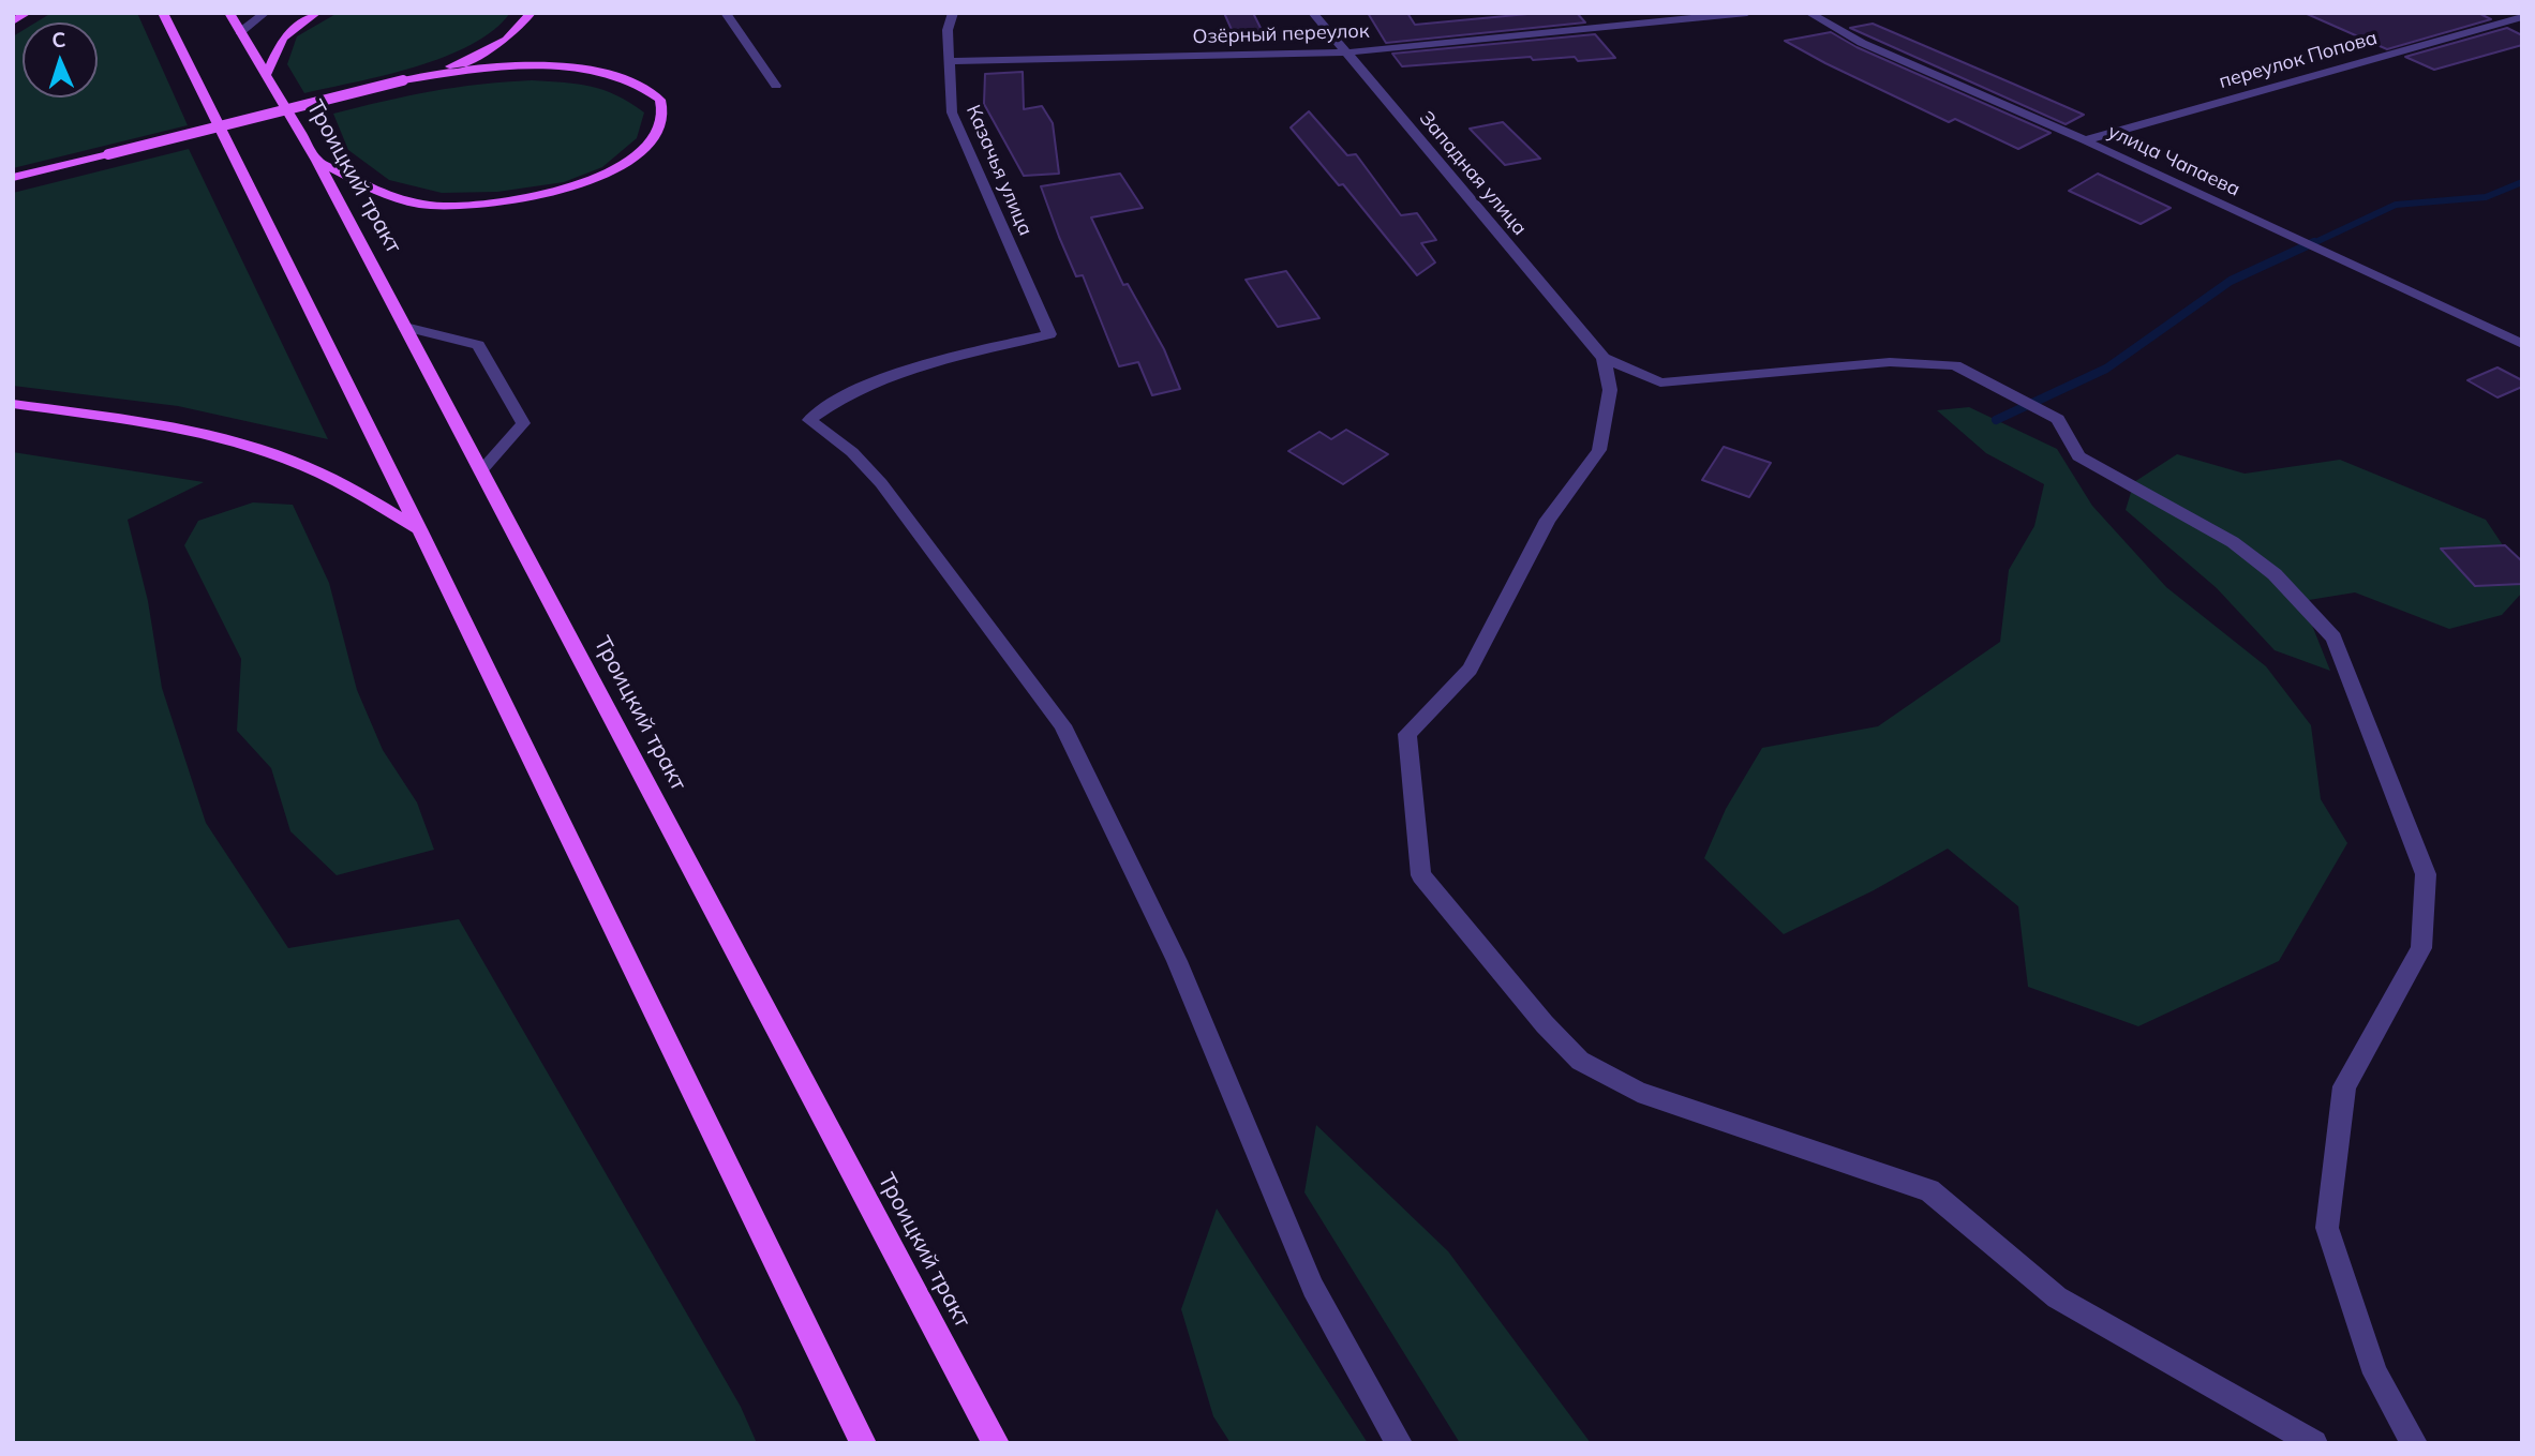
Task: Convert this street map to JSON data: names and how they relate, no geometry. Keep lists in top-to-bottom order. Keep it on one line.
{"streets":{"main road":["Троицкий тракт"],"street":["Озёрный переулок","переулок Попова","улица Чапаева","Казачья улица","Западная улица"]},"crossings":[["Озёрный переулок","Казачья улица"],["Озёрный переулок","Западная улица"],["переулок Попова","улица Чапаева"]],"north":"top"}
